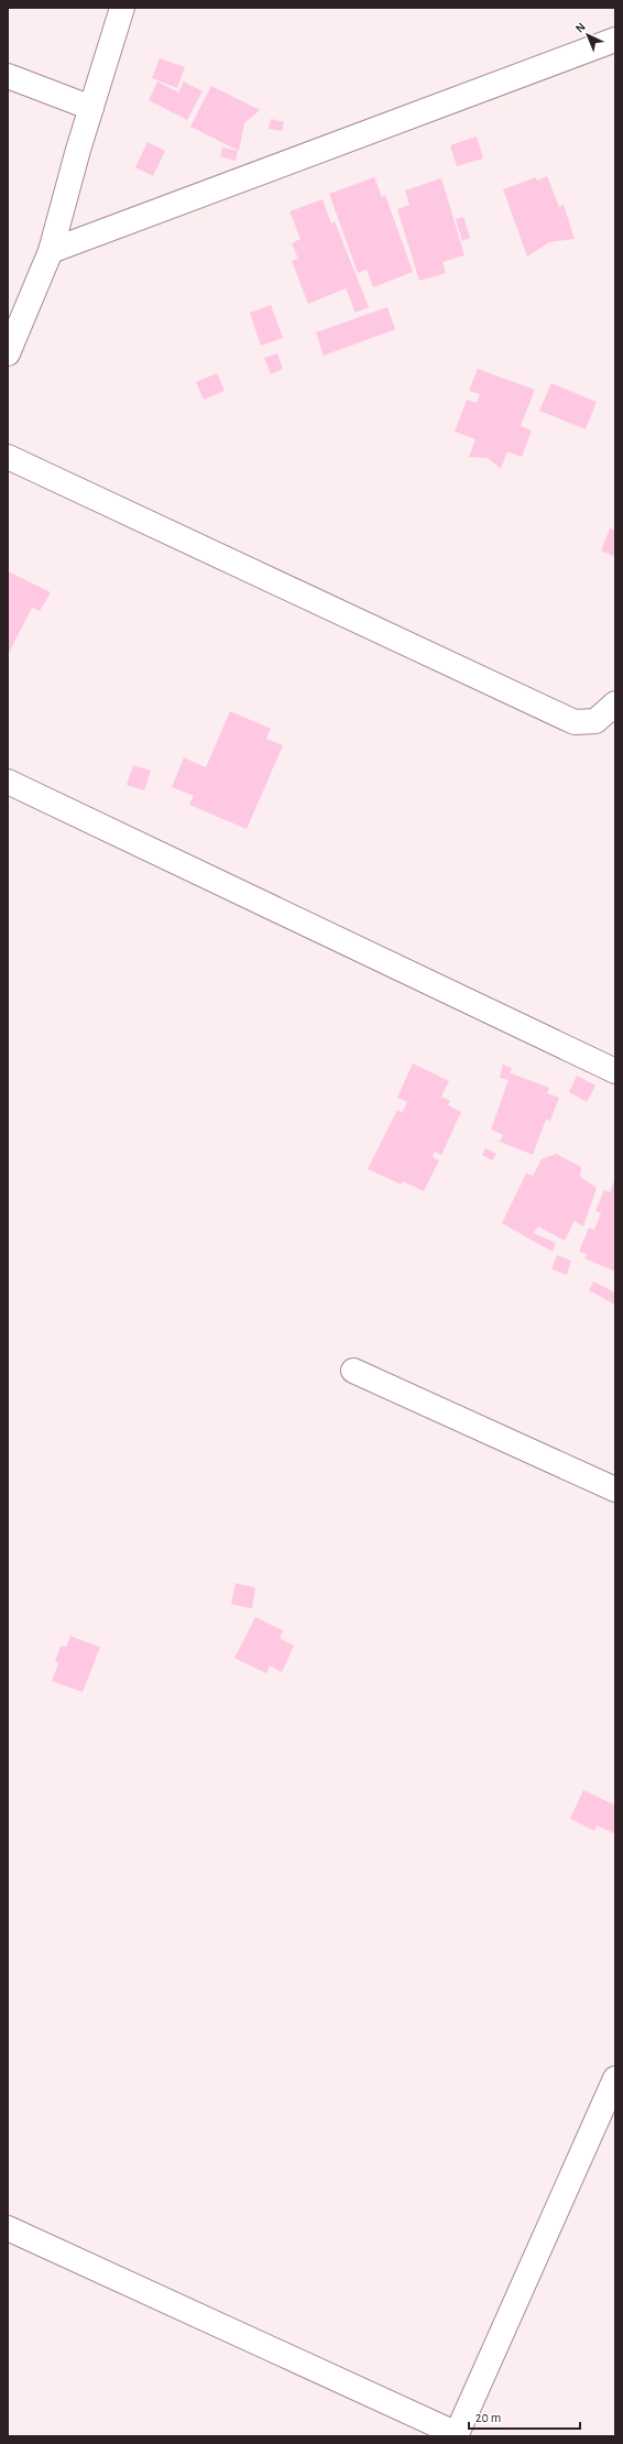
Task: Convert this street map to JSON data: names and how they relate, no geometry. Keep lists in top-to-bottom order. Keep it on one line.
{"scale_bar":"20 m","north":"top left"}
